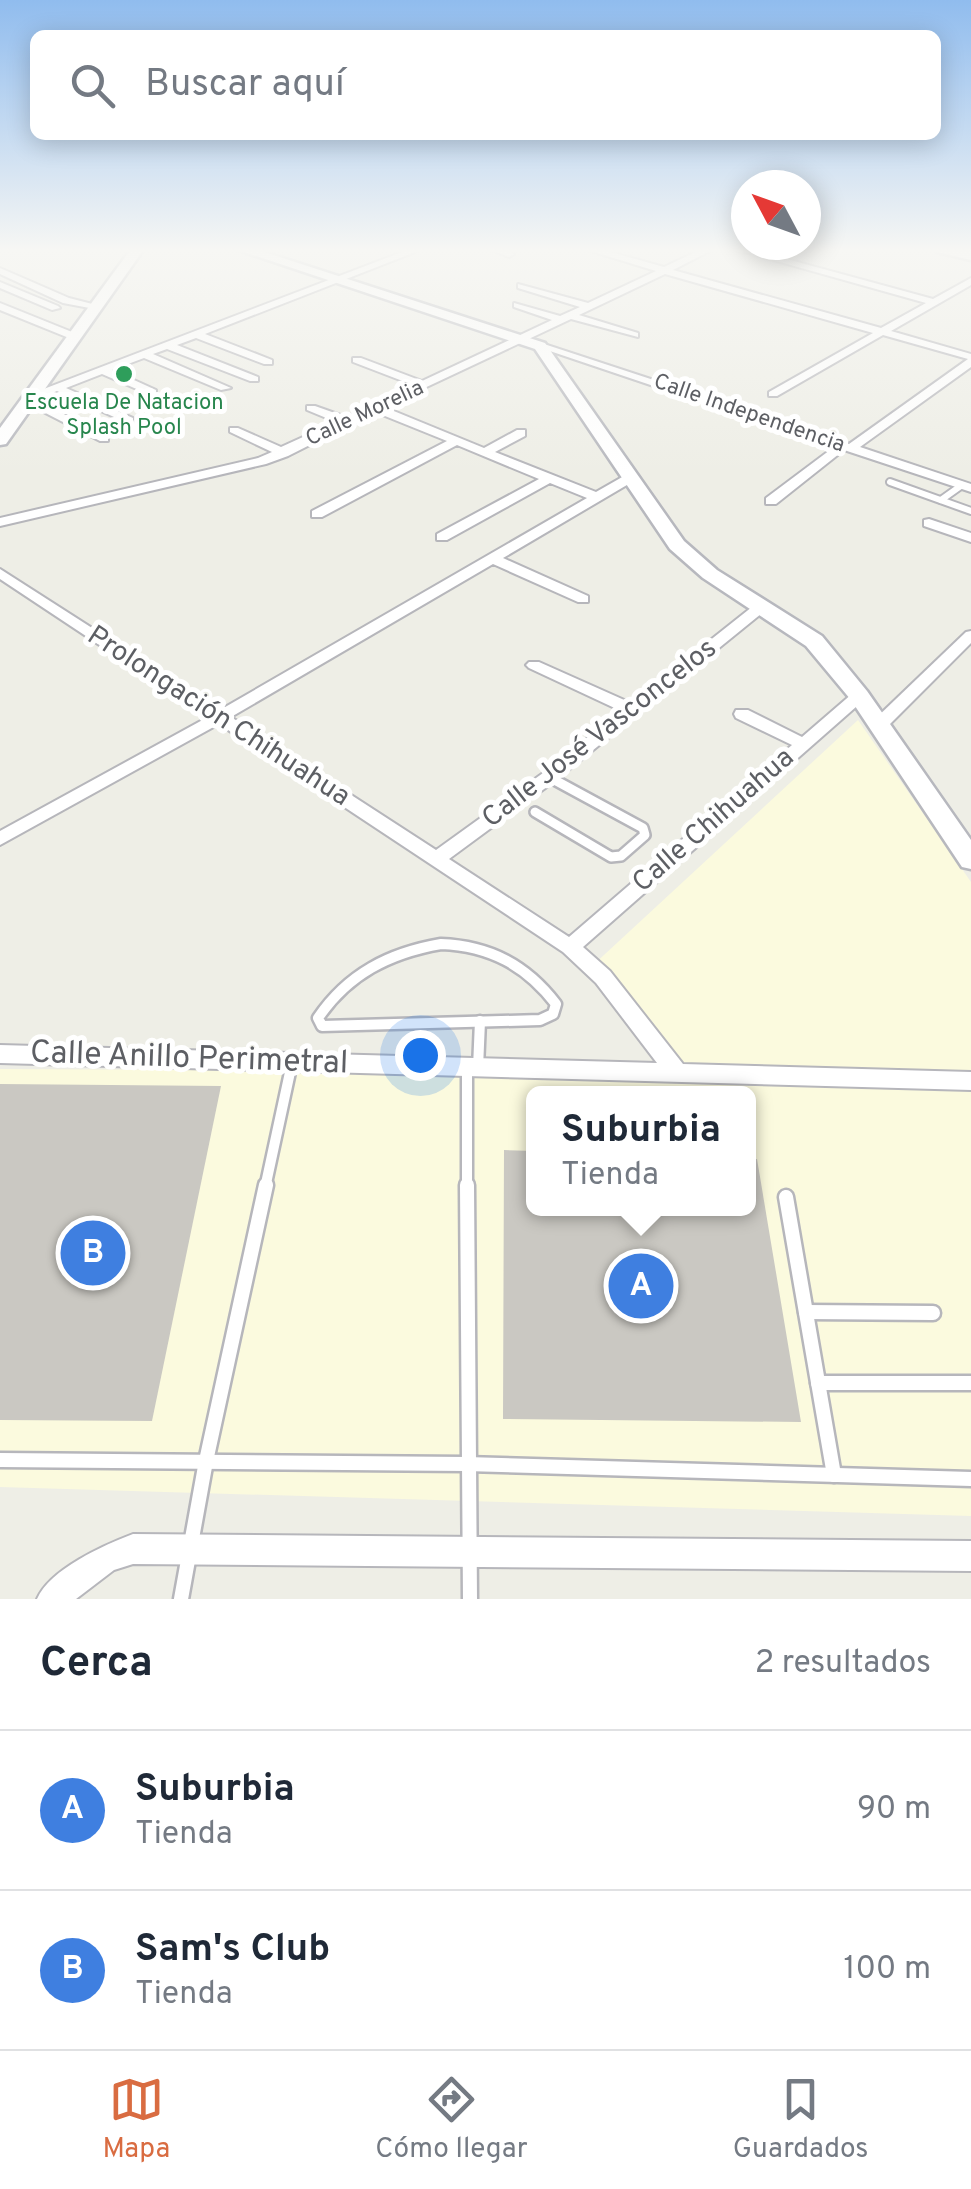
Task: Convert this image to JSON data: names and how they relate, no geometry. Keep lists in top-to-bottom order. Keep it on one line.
{"streets":{"main road":["Calle Independencia"],"street":["Calle Morelia","Prolongación Chihuahua","Calle José Vasconcelos","Calle Chihuahua","Calle Anillo Perimetral"]},"crossings":[["Calle Morelia","Calle Independencia"],["Prolongación Chihuahua","Calle José Vasconcelos"]],"places":["Escuela De Natacion Splash Pool"],"north":"top left","page":{"search":"Buscar aquí","popup":["Suburbia","Tienda"],"pins":["B","A"],"heading":["Cerca","2 resultados"],"list":[{"mark":"A","name":"Suburbia","note":"Tienda","value":"90 m"},{"mark":"B","name":"Sam's Club","note":"Tienda","value":"100 m"}],"nav":["Mapa","Cómo llegar","Guardados"]}}
